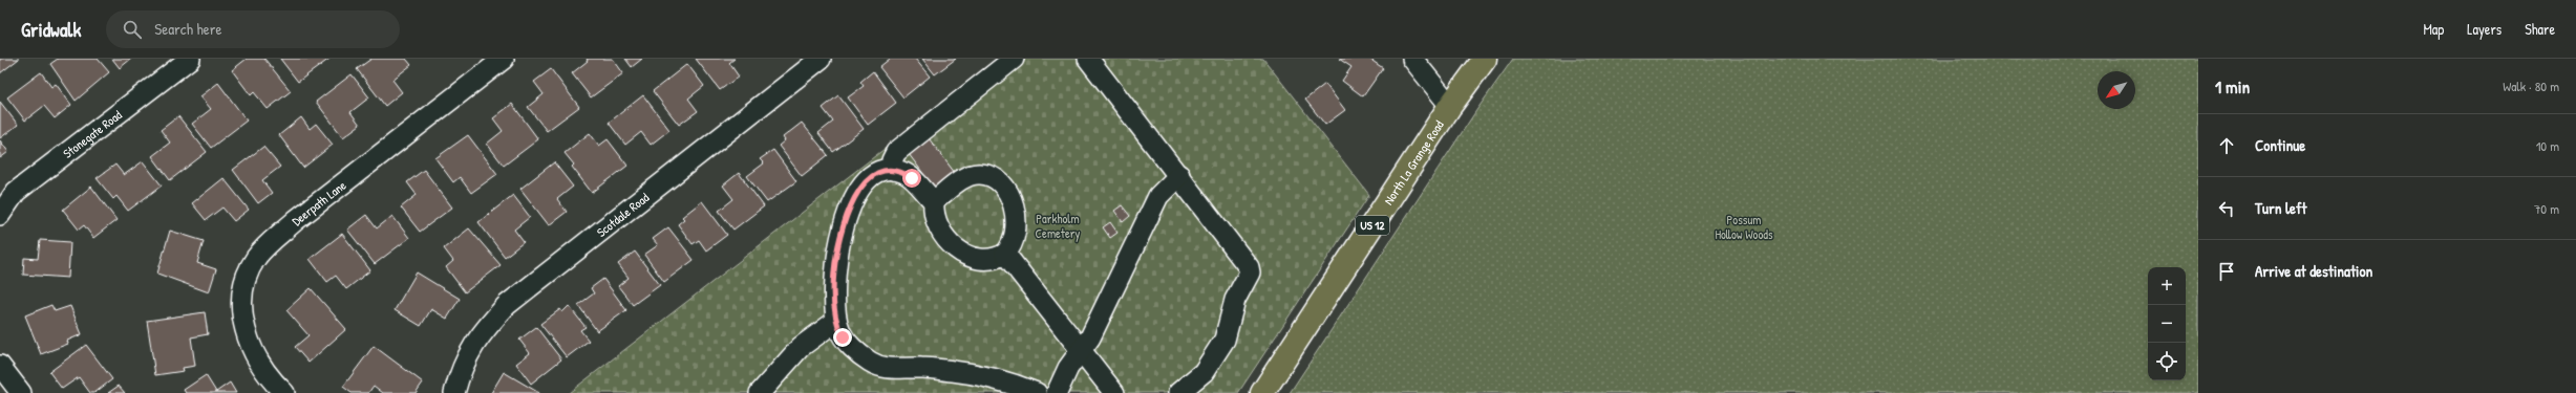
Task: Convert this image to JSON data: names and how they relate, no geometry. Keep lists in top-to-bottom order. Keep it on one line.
{"streets":{"main road":["North La Grange Road","US 12"],"street":["Stonegate Road","Deerpath Lane","Scotdale Road"]},"parks":["Parkholm Cemetery","Possum Hollow Woods"],"north":"bottom left","page":{"header":"Gridwalk","search":"Search here","nav":["Map","Layers","Share"],"heading":["1 min","Walk · 80 m"],"list":[["Continue","10 m"],["Turn left","70 m"],"Arrive at destination"],"map_buttons":["+","−"]}}
